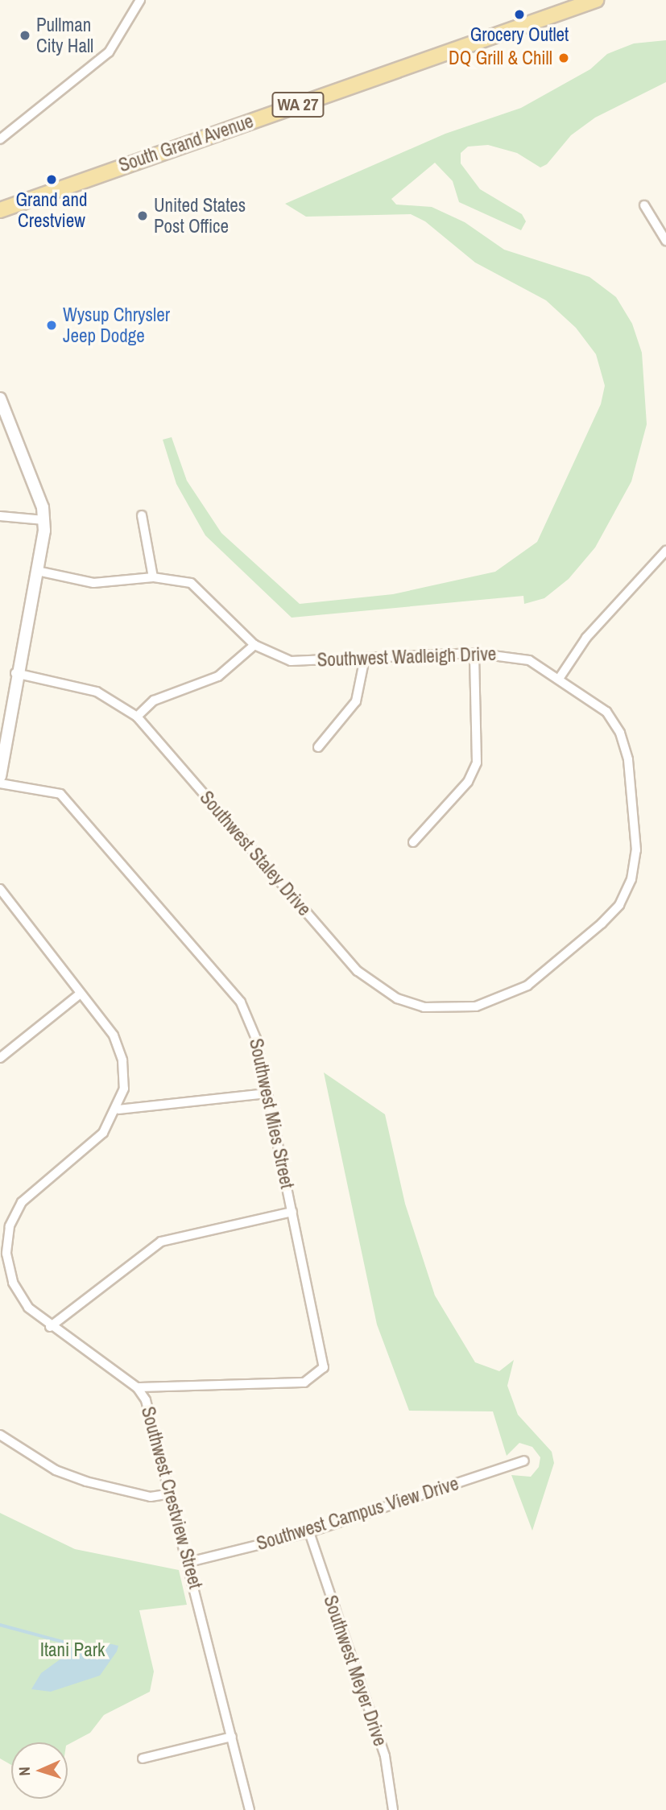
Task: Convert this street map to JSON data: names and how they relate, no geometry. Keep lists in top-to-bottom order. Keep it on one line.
{"streets":{"main road":["WA 27","South Grand Avenue"],"street":["Southwest Wadleigh Drive","Southwest Staley Drive","Southwest Mies Street","Southwest Crestview Street","Southwest Campus View Drive","Southwest Meyer Drive"]},"crossings":[["Southwest Wadleigh Drive","Southwest Staley Drive"],["Southwest Mies Street","Southwest Crestview Street"],["Southwest Crestview Street","Southwest Campus View Drive"],["Southwest Campus View Drive","Southwest Meyer Drive"]],"parks":["Itani Park"],"places":["Grocery Outlet","Pullman City Hall","DQ Grill & Chill","Grand and Crestview","United States Post Office","Wysup Chrysler Jeep Dodge"],"north":"left"}
